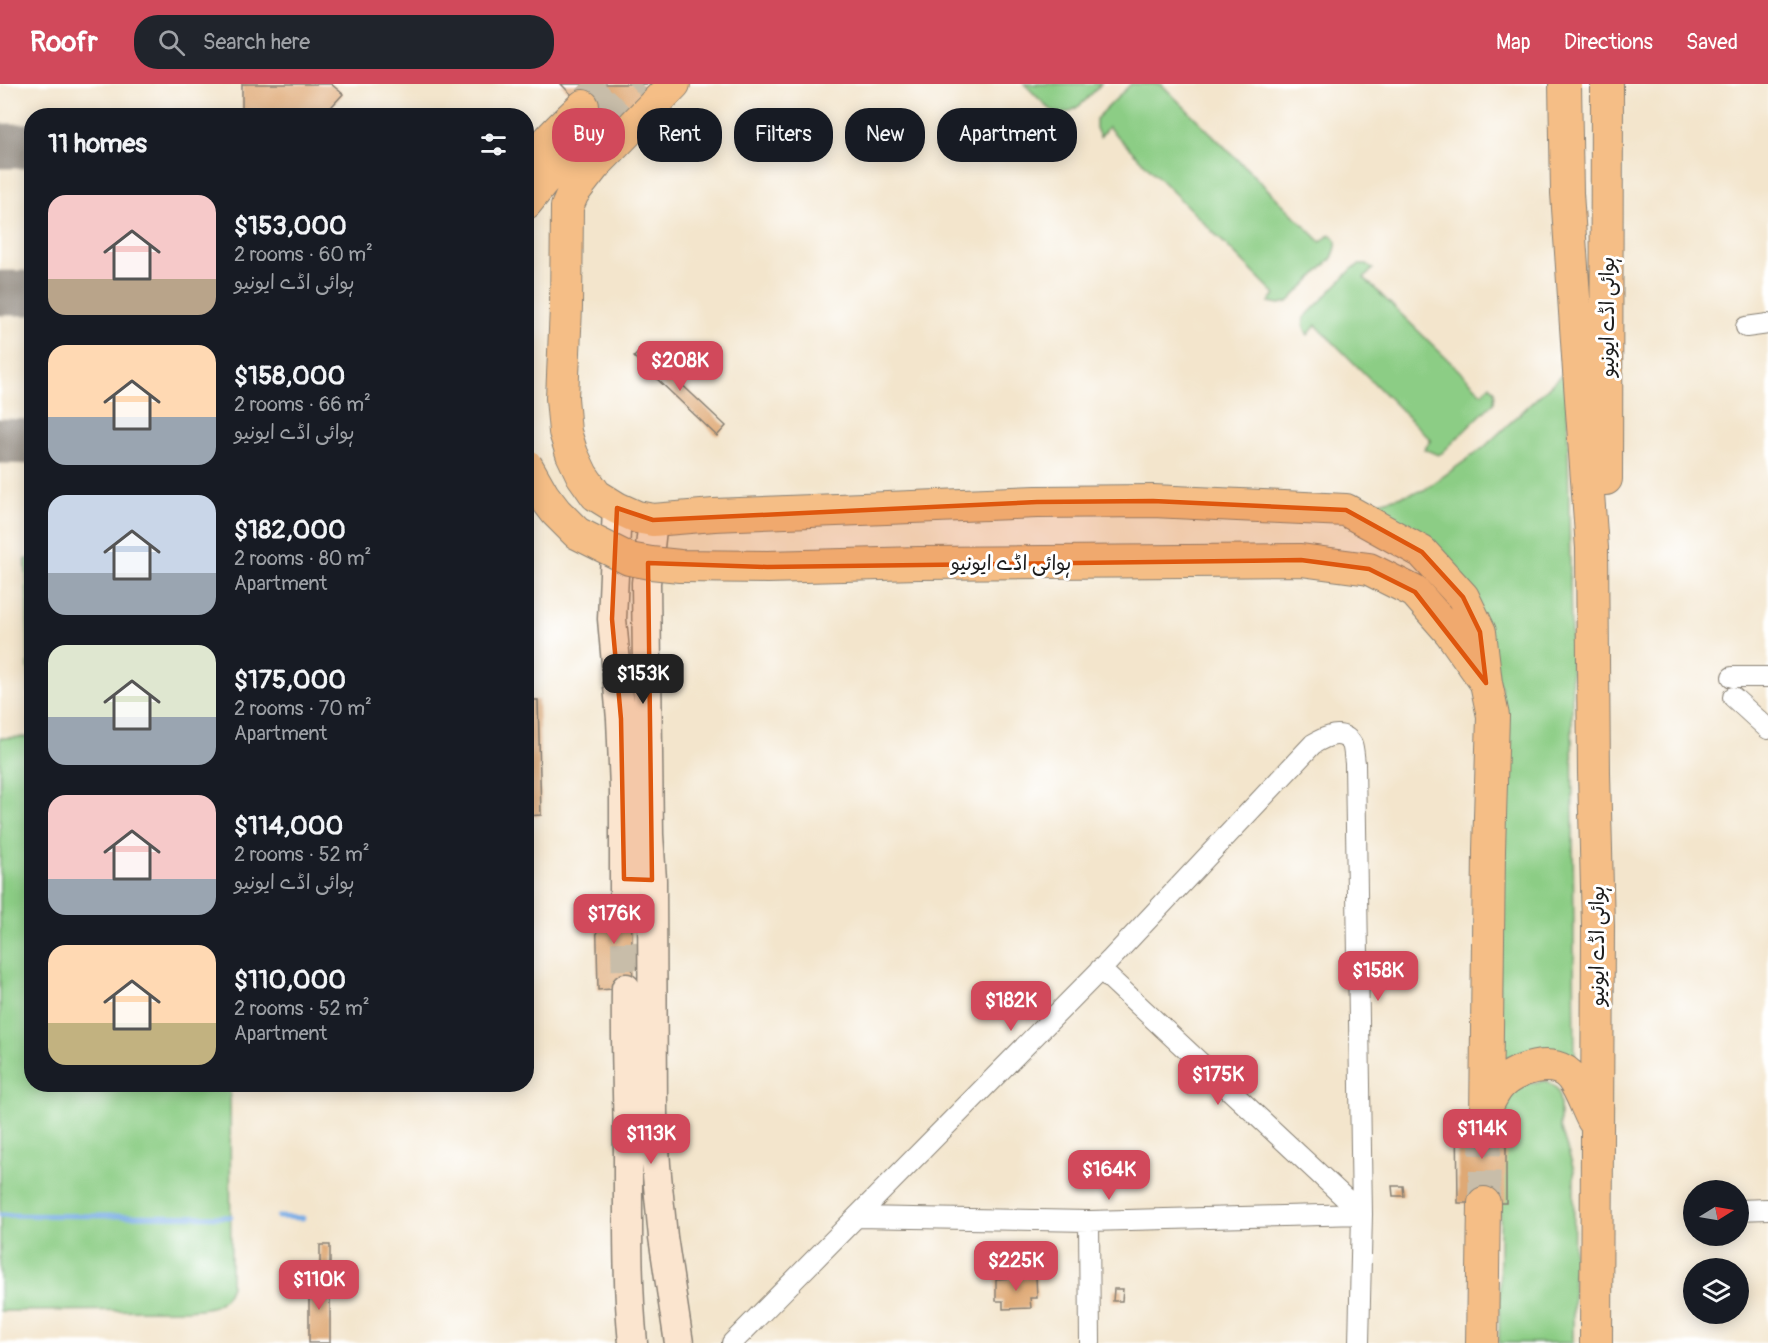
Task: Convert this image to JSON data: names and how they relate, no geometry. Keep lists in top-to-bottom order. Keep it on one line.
{"streets":{"main road":["ہوائی اڈے ایونیو"]},"north":"right","page":{"header":"Roofr","search":"Search here","nav":["Map","Directions","Saved"],"chip":["Buy","Rent","Filters","New","Apartment"],"heading":"11 homes","list":[{"name":"$153,000","note":"2 rooms · 60 m² · ہوائی اڈے ایونیو"},{"name":"$158,000","note":"2 rooms · 66 m² · ہوائی اڈے ایونیو"},{"name":"$182,000","note":"2 rooms · 80 m² · Apartment"},{"name":"$175,000","note":"2 rooms · 70 m² · Apartment"},{"name":"$114,000","note":"2 rooms · 52 m² · ہوائی اڈے ایونیو"},{"name":"$110,000","note":"2 rooms · 52 m² · Apartment"}],"price":["$208K","$153K","$176K","$158K","$182K","$175K","$114K","$113K","$164K","$225K","$110K"]}}
